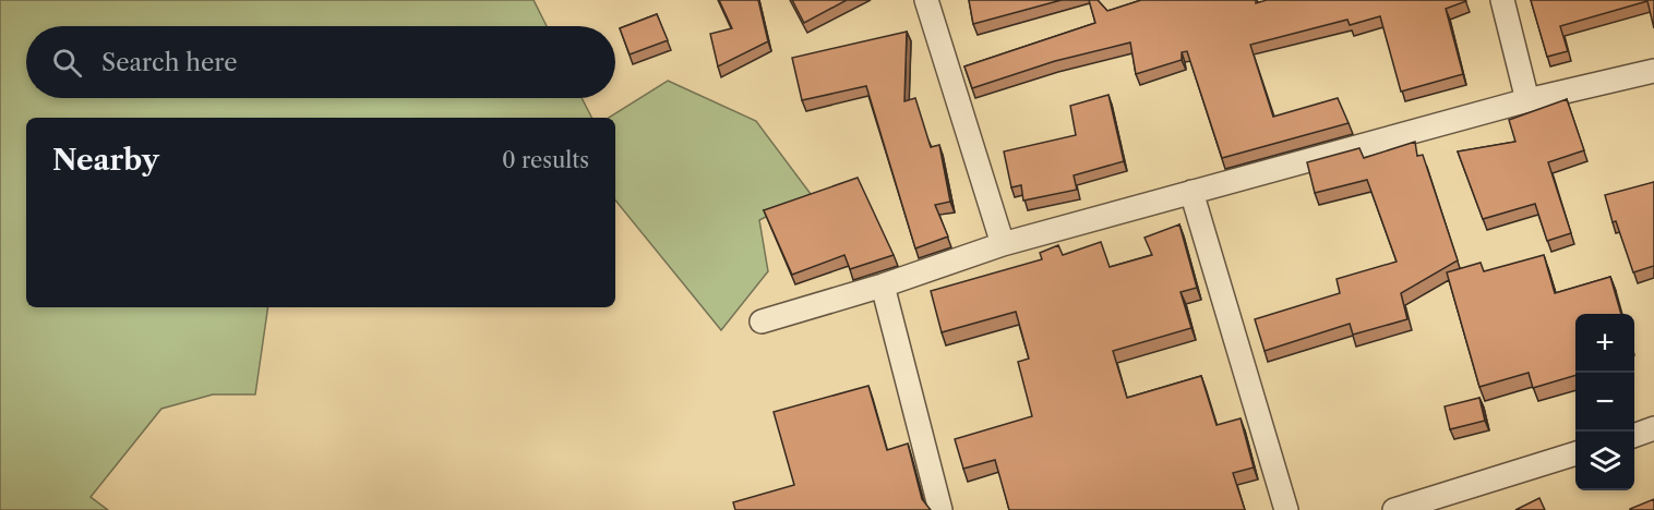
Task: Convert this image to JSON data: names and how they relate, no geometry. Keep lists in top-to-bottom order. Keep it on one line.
{"page":{"search":"Search here","heading":["Nearby","0 results"],"map_buttons":["+","−"]}}
